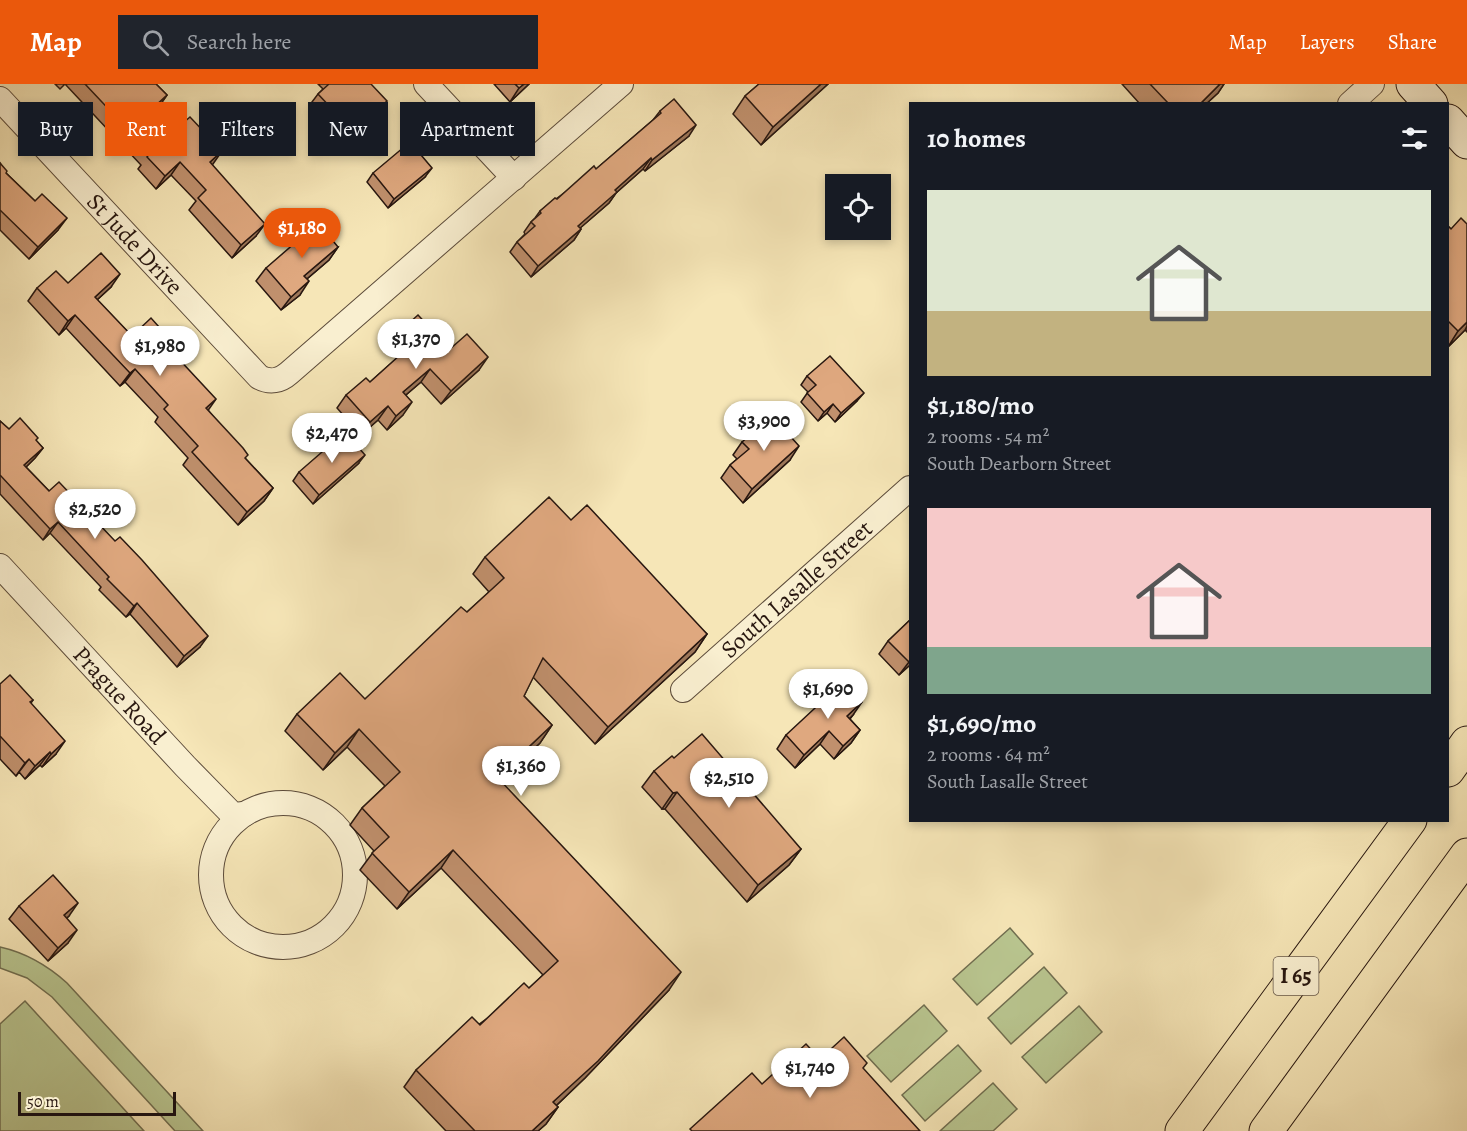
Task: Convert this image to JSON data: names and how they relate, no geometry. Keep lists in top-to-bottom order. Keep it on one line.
{"streets":{"highway":["I 65"],"street":["St Jude Drive","South Lasalle Street","Prague Road"]},"scale_bar":"50 m","page":{"header":"Map","search":"Search here","nav":["Map","Layers","Share"],"chip":["Buy","Rent","Filters","New","Apartment"],"heading":"10 homes","list":[{"name":"$1,180/mo","note":"2 rooms · 54 m² · South Dearborn Street"},{"name":"$1,690/mo","note":"2 rooms · 64 m² · South Lasalle Street"}],"price":["$1,180","$1,370","$1,980","$3,900","$2,470","$2,520","$1,690","$1,360","$2,510","$1,740"],"scale":"50 m"}}
